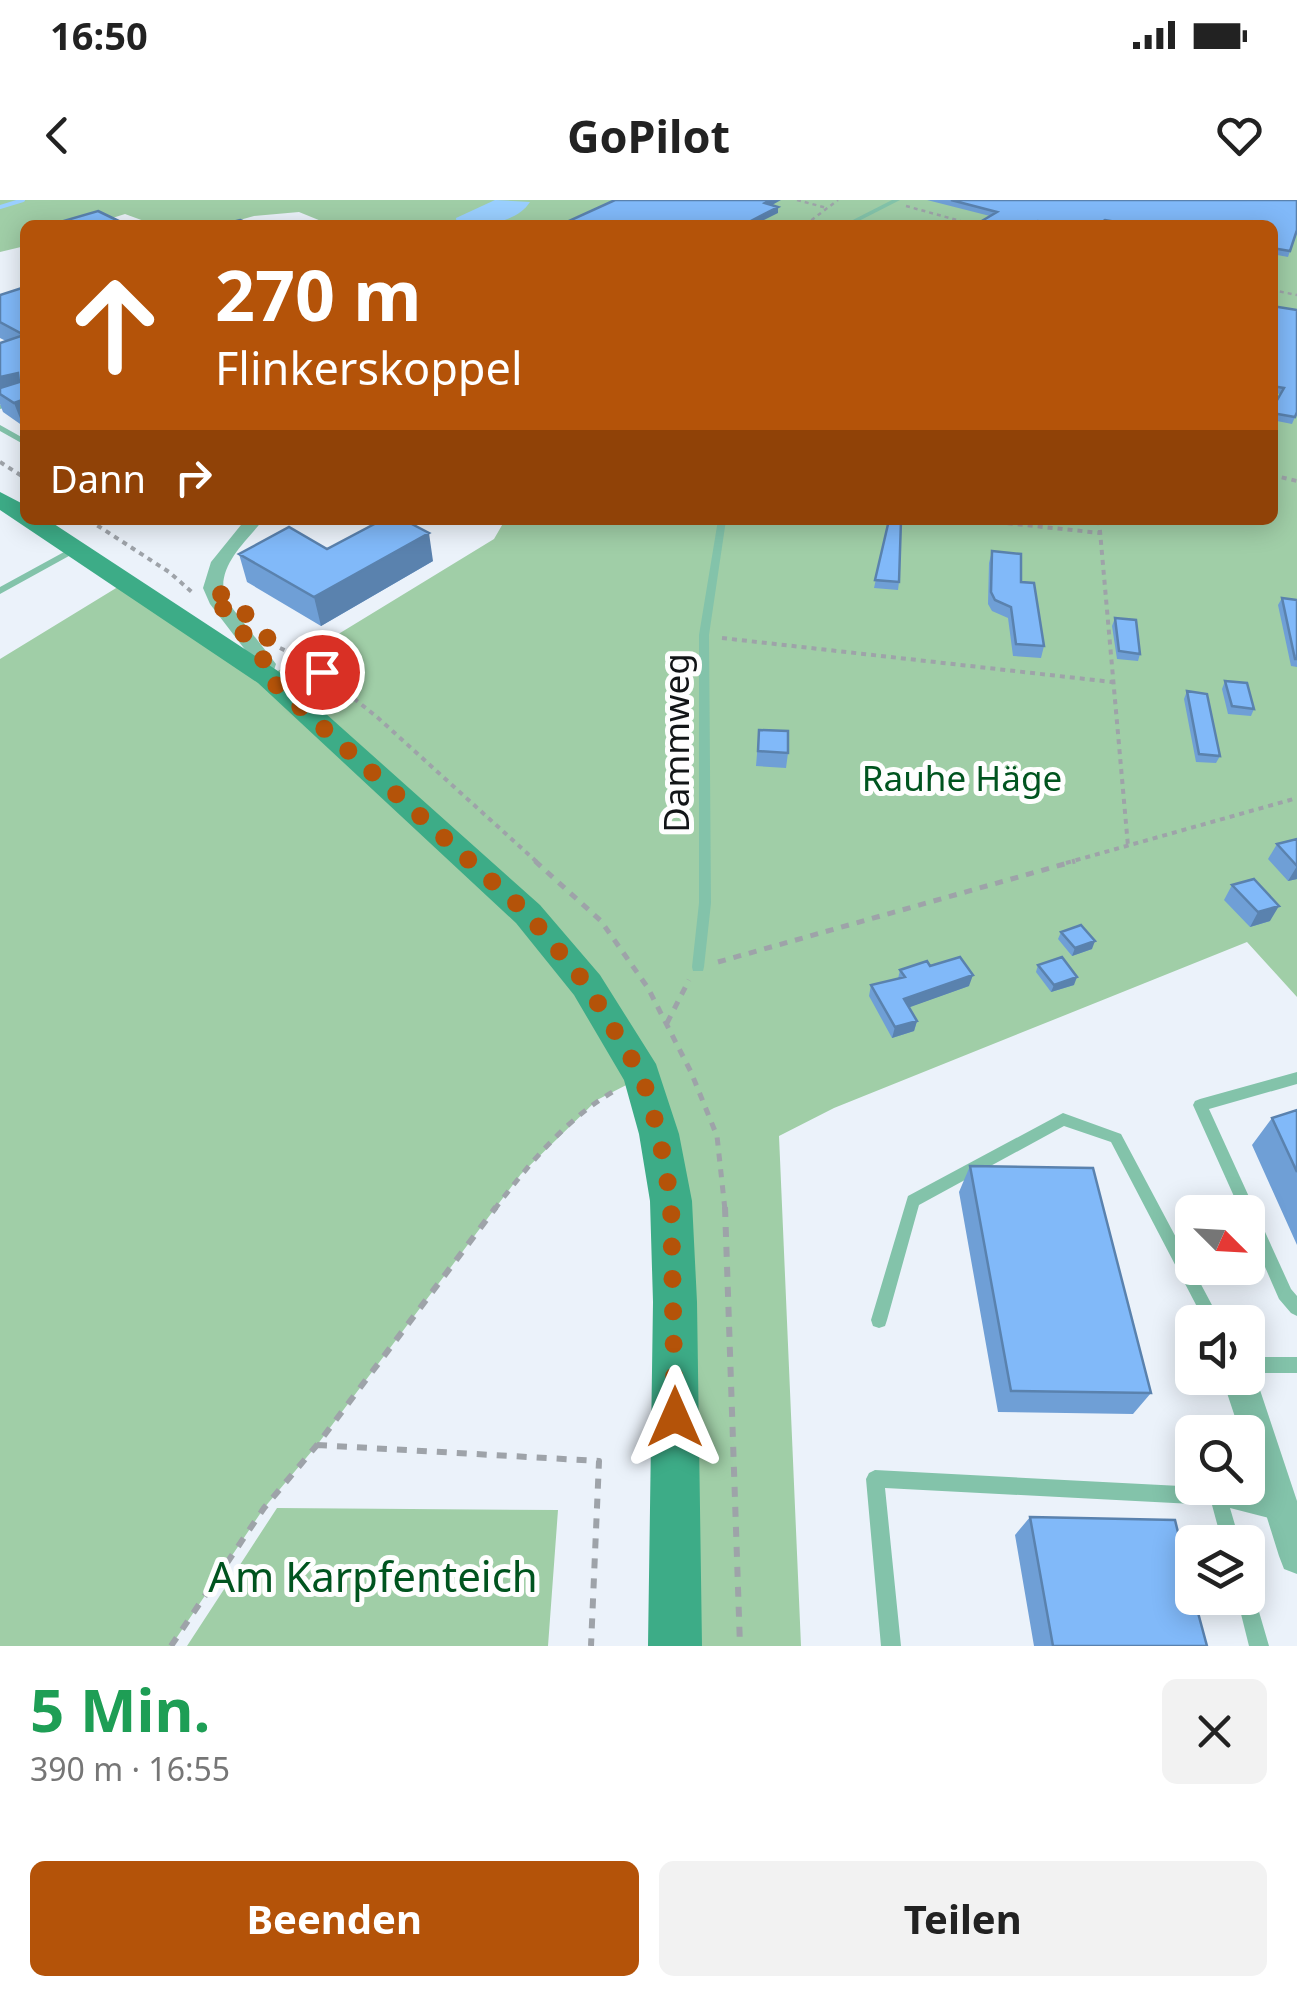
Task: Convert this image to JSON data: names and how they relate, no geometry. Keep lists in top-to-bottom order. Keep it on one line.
{"streets":{"lane":["Dammweg"]},"parks":["Rauhe Häge","Am Karpfenteich"],"north":"bottom right","page":{"status":"16:50","header":"GoPilot","turn":["270 m","Flinkerskoppel"],"then":"Dann","heading":["5 Min.","390 m · 16:55"],"buttons":["Beenden","Teilen"]}}
